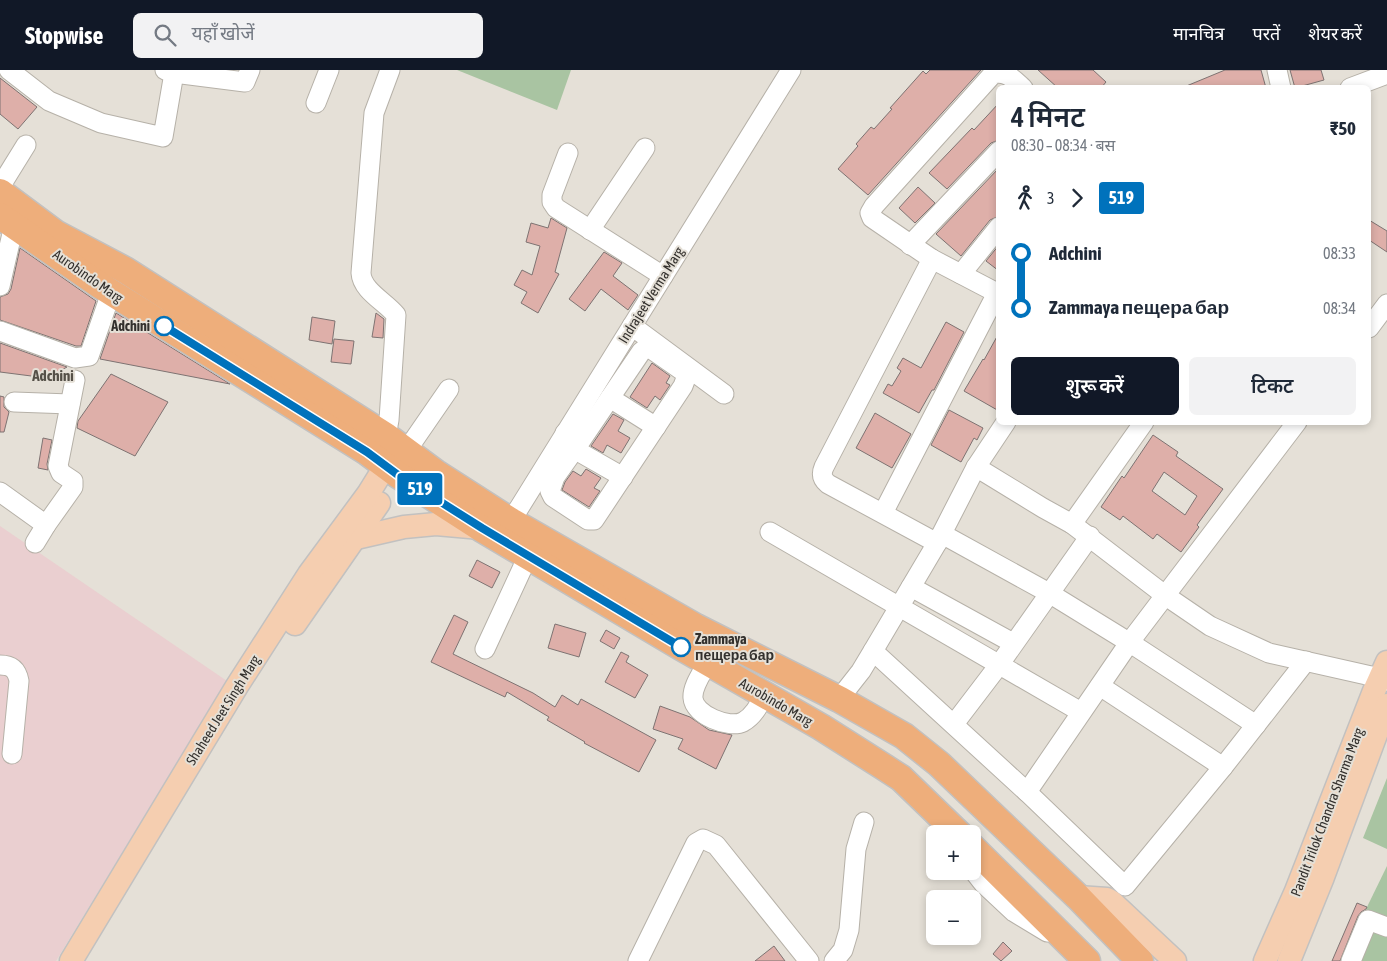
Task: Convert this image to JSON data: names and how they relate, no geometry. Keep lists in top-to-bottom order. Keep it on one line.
{"streets":{"highway":["Aurobindo Marg"],"main road":["Shaheed Jeet Singh Marg","Pandit Trilok Chandra Sharma Marg"],"street":["Indrajeet Verma Marg"]},"crossings":[["Aurobindo Marg","Indrajeet Verma Marg"],["Aurobindo Marg","Shaheed Jeet Singh Marg"]],"districts":["Adchini"],"places":["Adchini","Zammaya пещера бар"],"lines":["bus line 519"],"page":{"header":"Stopwise","search":"यहाँ खोजें","nav":["मानचित्र","परतें","शेयर करें"],"on_map":"519","heading":["4 मिनट","08:30 – 08:34 · बस","₹50"],"legs":["3","519"],"list":[{"name":"Adchini","value":"08:33"},{"name":"Zammaya пещера бар","value":"08:34"}],"buttons":["शुरू करें","टिकट"],"map_buttons":["+","−"]}}
